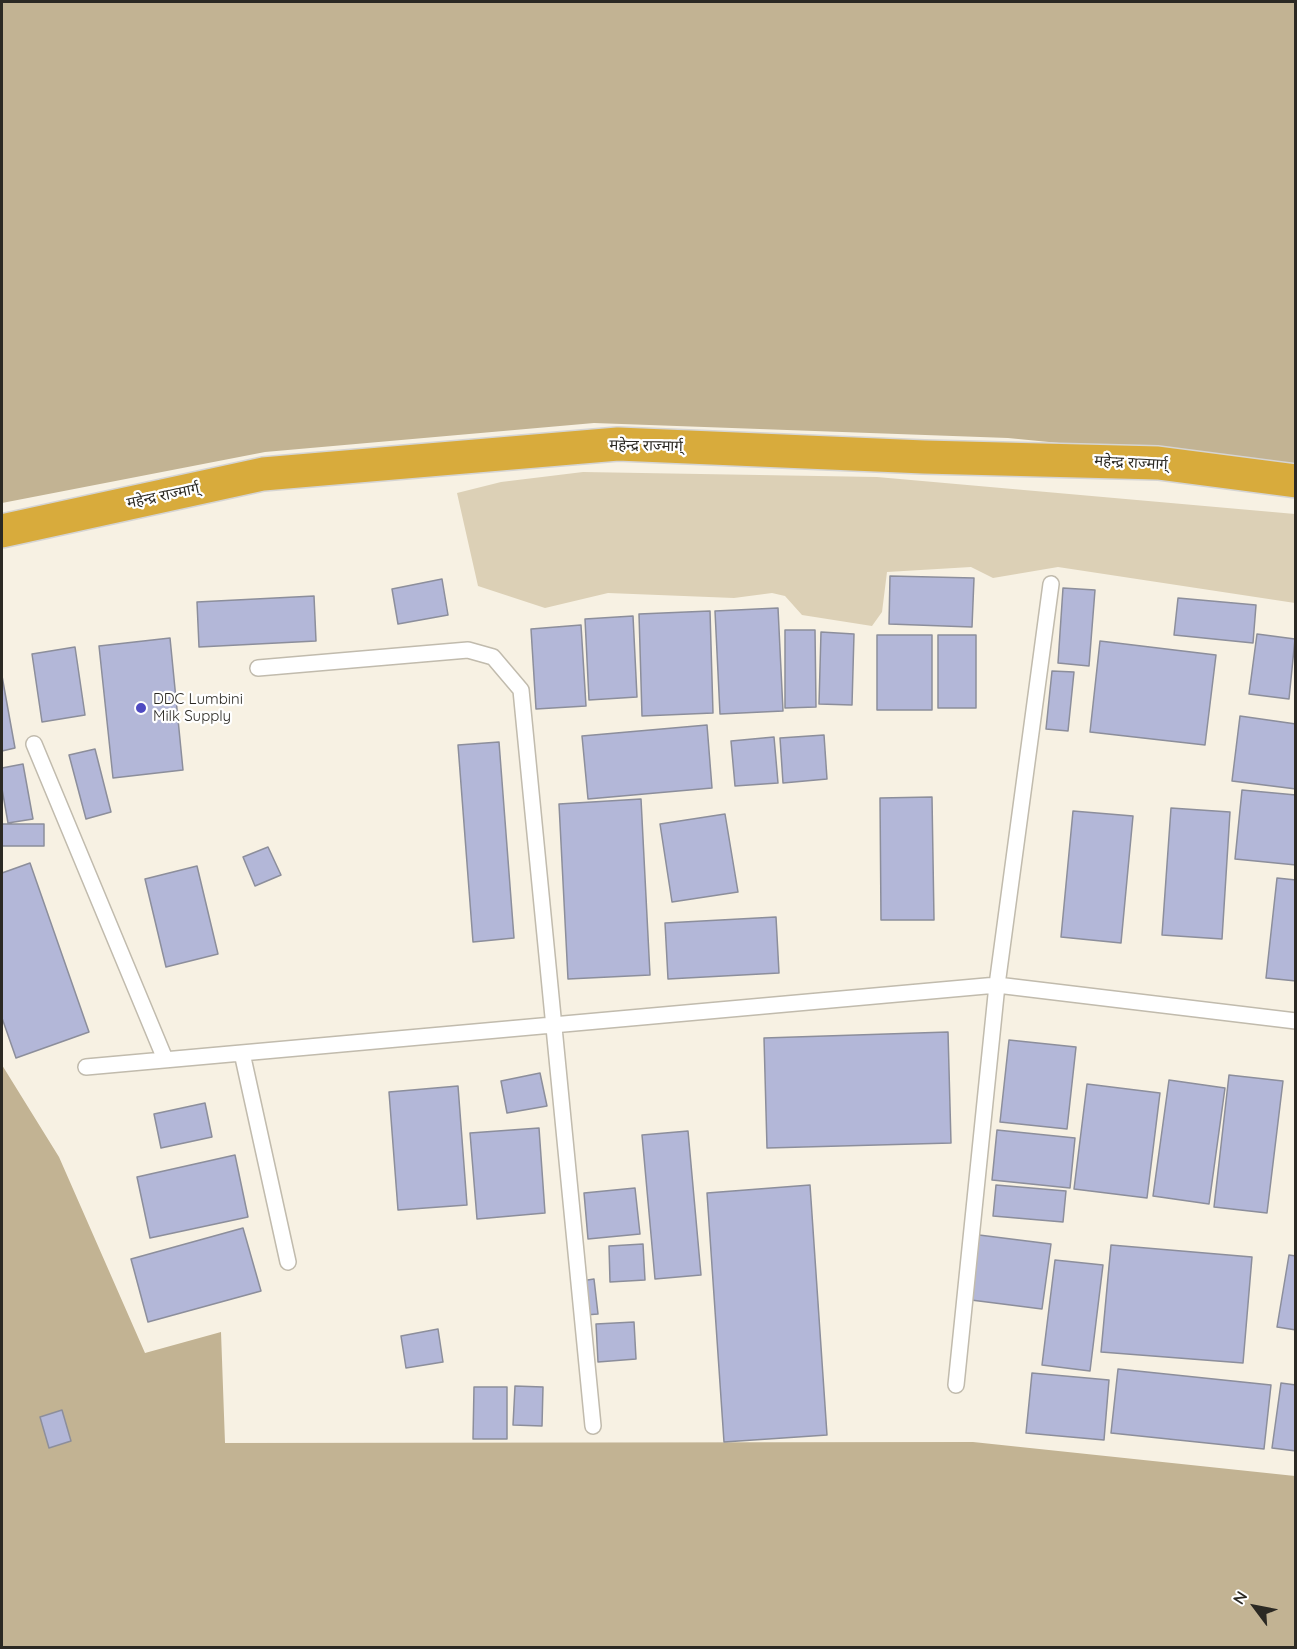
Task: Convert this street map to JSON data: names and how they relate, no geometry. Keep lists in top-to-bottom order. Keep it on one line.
{"streets":{"highway":["महेन्द्र राज्मार्ग्"]},"places":["DDC Lumbini Milk Supply"],"north":"top left"}
